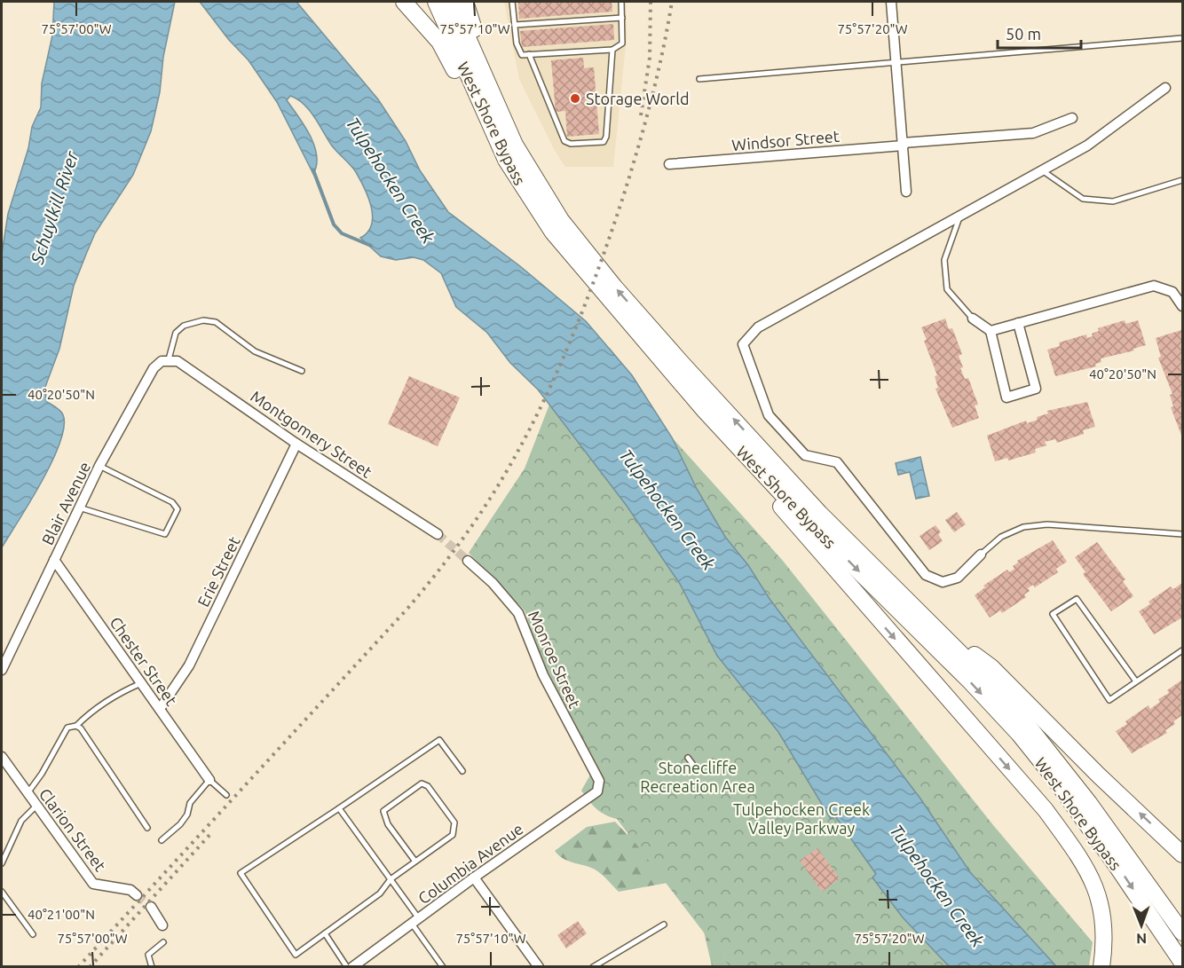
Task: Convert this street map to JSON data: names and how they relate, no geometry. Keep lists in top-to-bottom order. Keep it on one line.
{"streets":{"highway":["West Shore Bypass"],"street":["Windsor Street","Montgomery Street","Blair Avenue","Erie Street","Monroe Street","Chester Street","Clarion Street","Columbia Avenue"]},"crossings":[["Montgomery Street","Blair Avenue"],["Montgomery Street","Erie Street"],["Blair Avenue","Chester Street"],["Erie Street","Chester Street"],["Monroe Street","Columbia Avenue"]],"water":["Tulpehocken Creek","Schuylkill River"],"parks":["Stonecliffe Recreation Area","Tulpehocken Creek Valley Parkway"],"places":["Storage World"],"scale_bar":"50 m","north":"bottom","coordinates":["75°57'00\"W","75°57'10\"W","75°57'20\"W","40°20'50\"N","40°21'00\"N"]}
